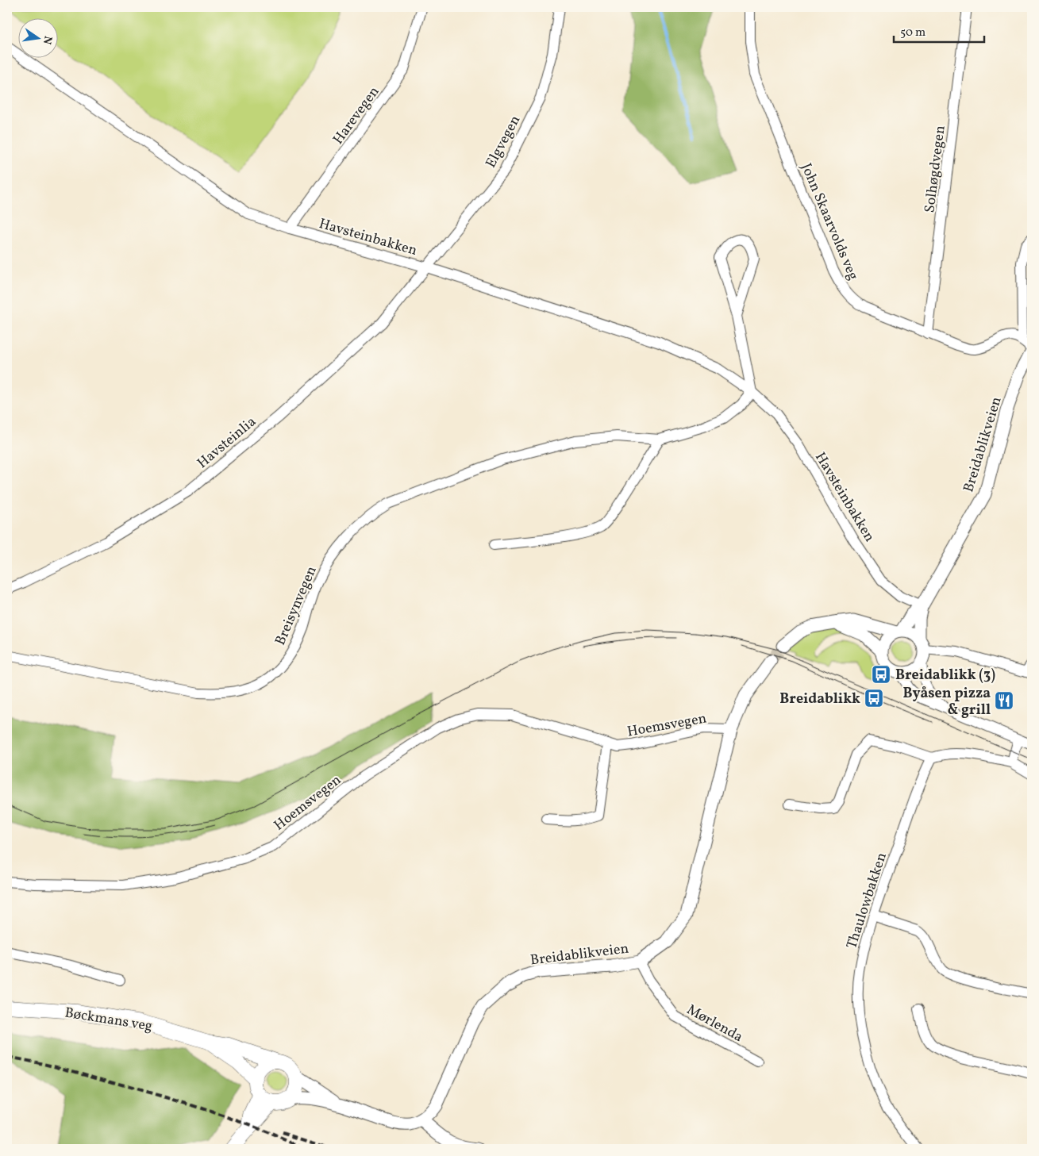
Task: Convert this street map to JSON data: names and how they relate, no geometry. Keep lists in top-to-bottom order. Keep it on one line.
{"streets":{"main road":["Bøckmans veg"],"street":["Harevegen","Elgvegen","Solhøgdvegen","John Skaarvolds veg","Havsteinbakken","Havsteinlia","Breidablikveien","Breisynvegen","Hoemsvegen","Thaulowbakken","Mørlenda"]},"crossings":[["Harevegen","Havsteinbakken"],["Elgvegen","Havsteinbakken"],["Elgvegen","Havsteinlia"],["Solhøgdvegen","John Skaarvolds veg"],["Havsteinbakken","Havsteinlia"],["Havsteinbakken","Breidablikveien"],["Havsteinbakken","Breisynvegen"],["Breidablikveien","Hoemsvegen"],["Breidablikveien","Mørlenda"]],"places":{"bus stop":["Breidablikk (3)","Breidablikk"],"restaurant":["Byåsen pizza & grill"]},"scale_bar":"50 m","north":"right"}
